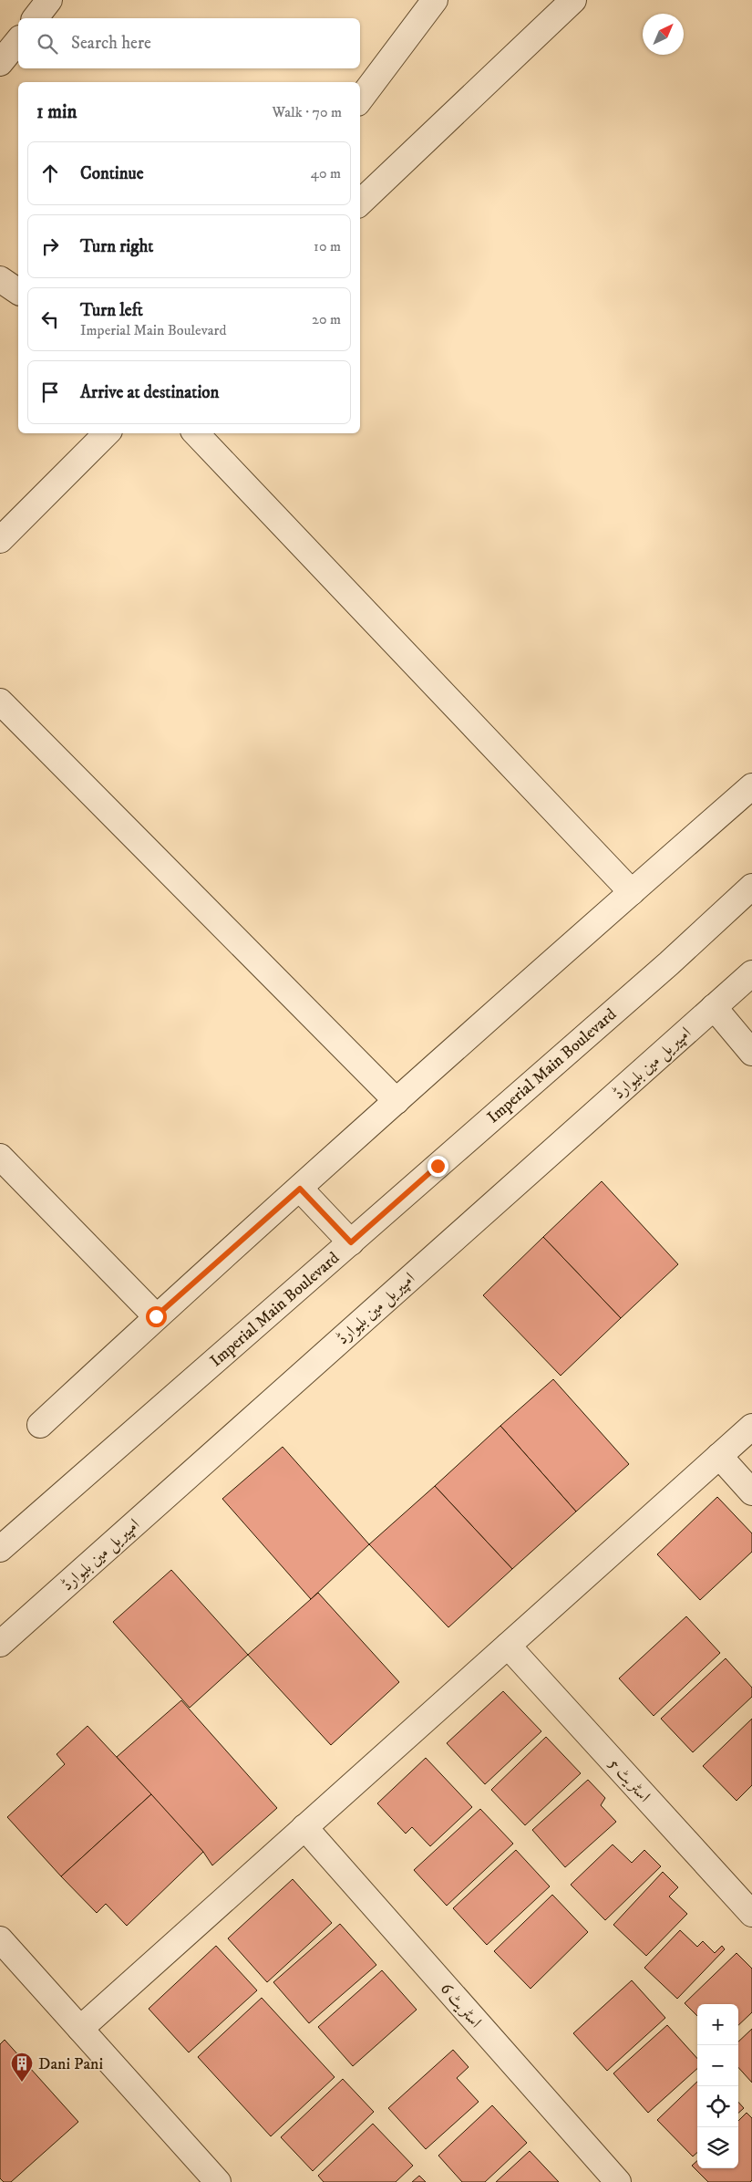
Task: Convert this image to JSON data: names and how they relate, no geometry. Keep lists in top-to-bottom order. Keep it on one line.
{"streets":{"street":["امپیریل مین بلیوارڈ","Imperial Main Boulevard","اسٹریٹ 5","اسٹریٹ 6"]},"places":{"building":["Dani Pani"]},"north":"top right","page":{"search":"Search here","heading":["1 min","Walk · 70 m"],"list":[["Continue","40 m"],["Turn right","10 m"],["Turn left","Imperial Main Boulevard","20 m"],"Arrive at destination"],"map_buttons":["+","−"]}}
